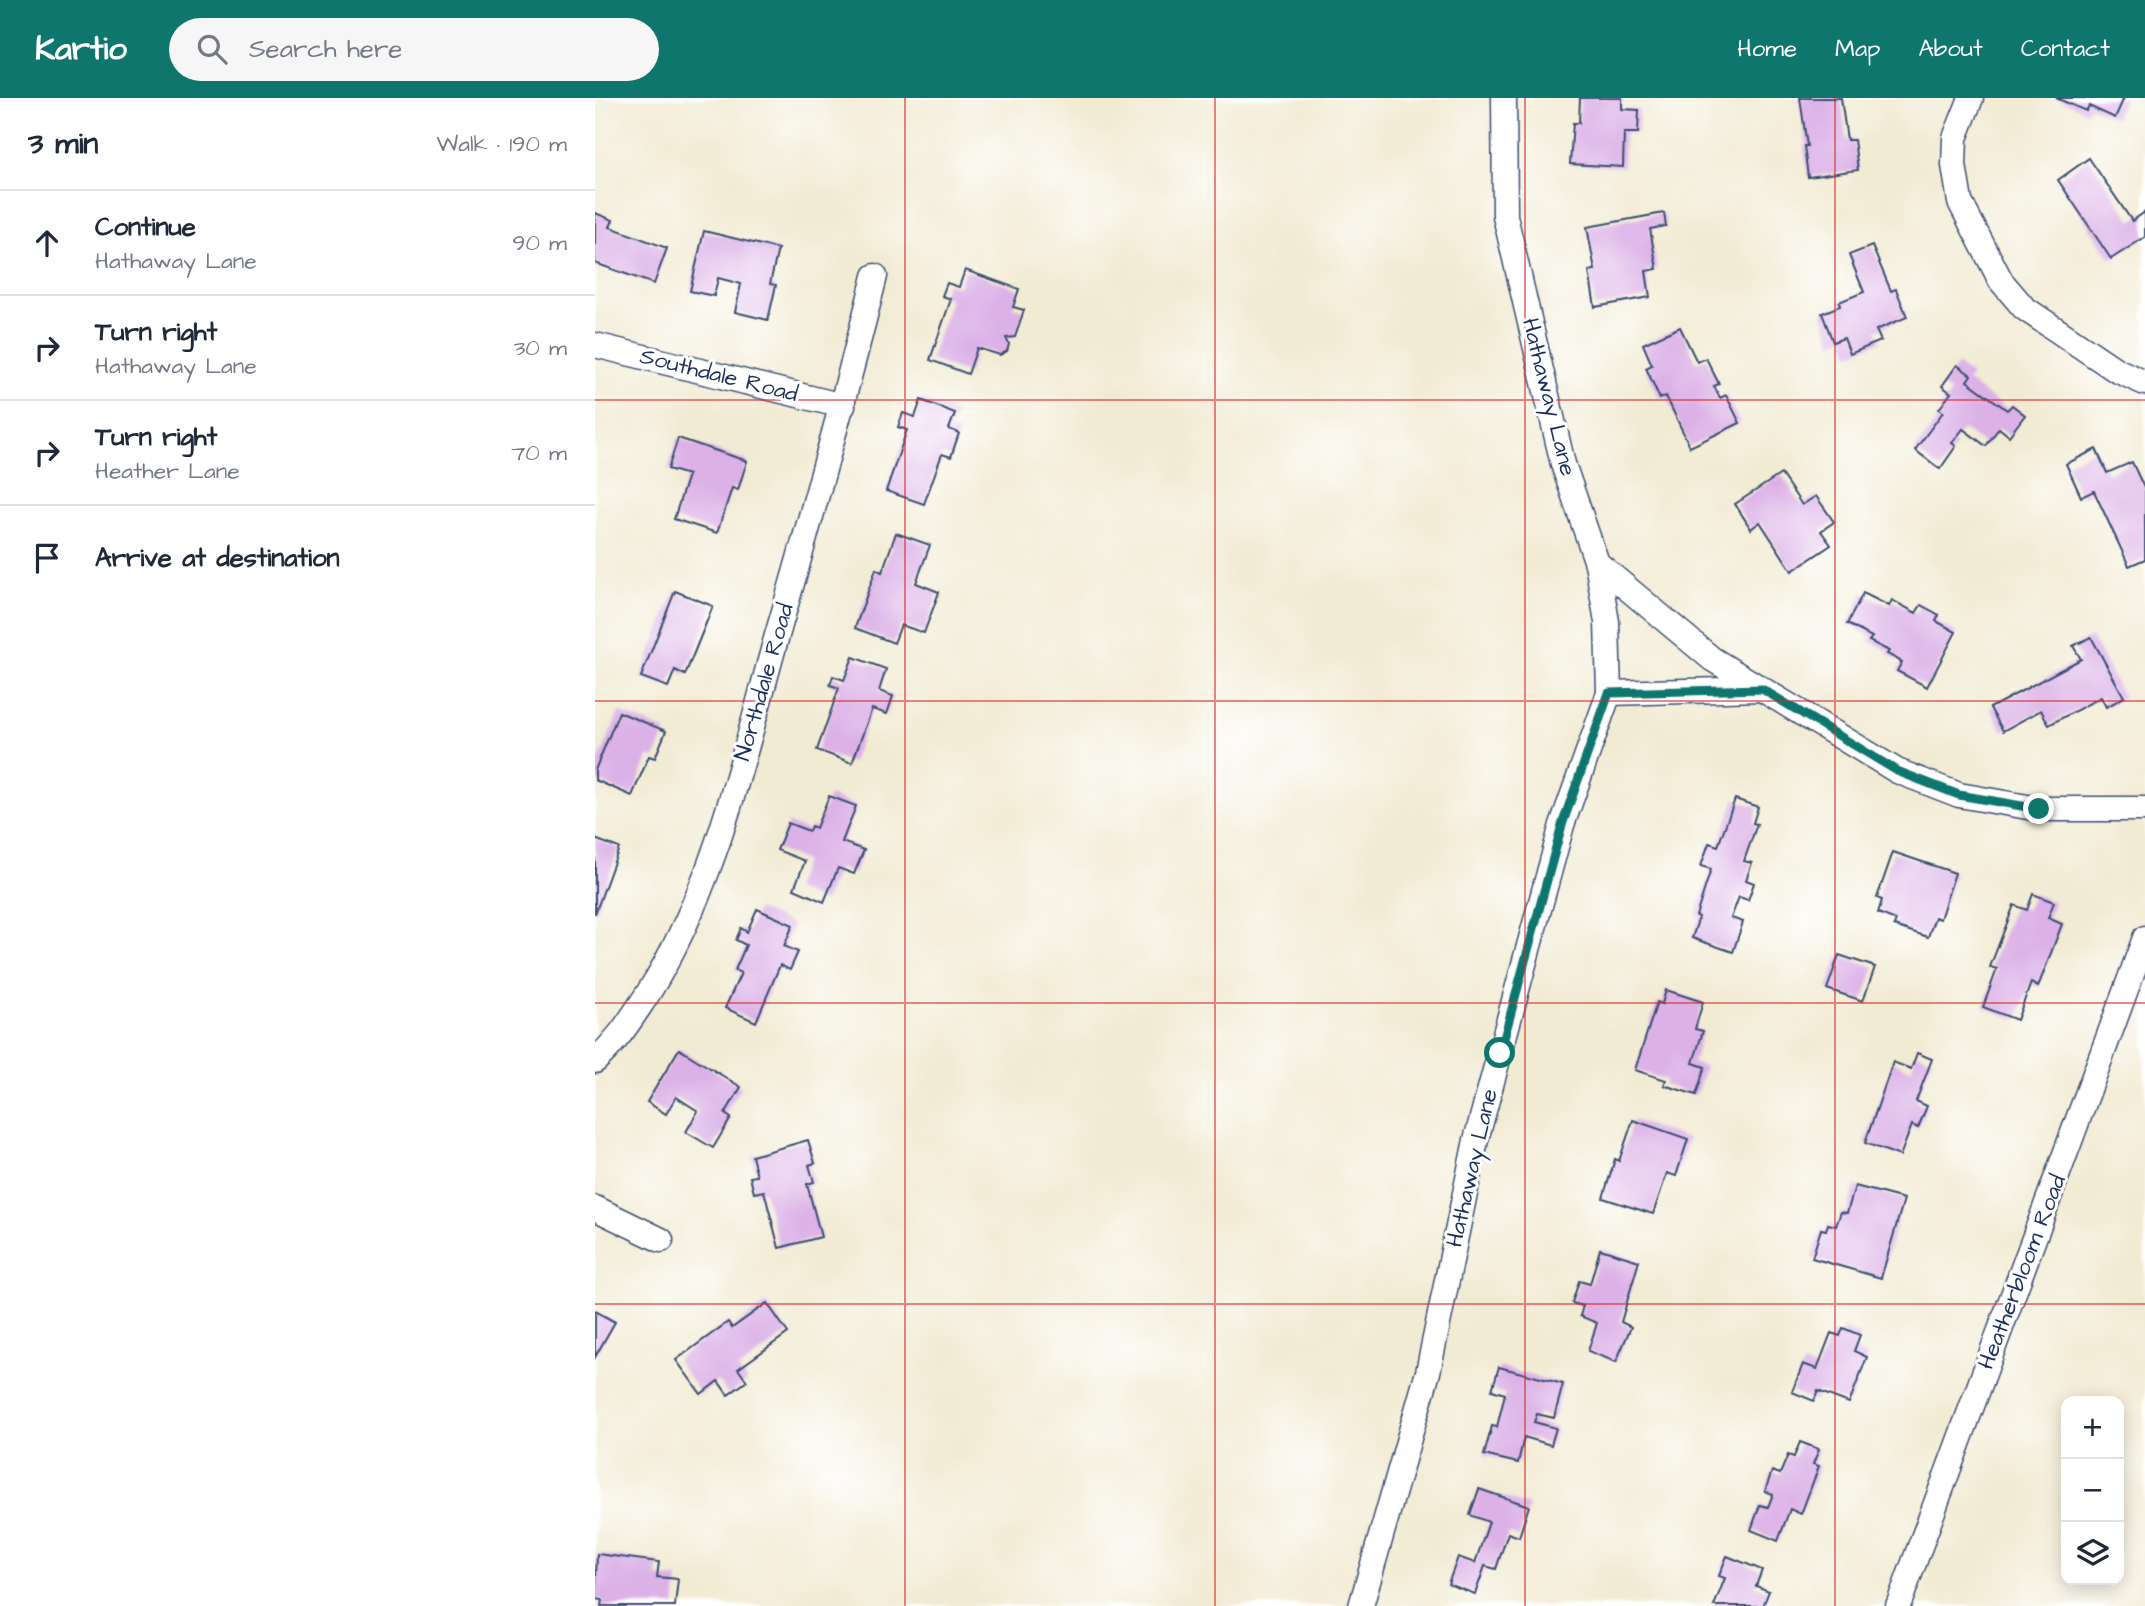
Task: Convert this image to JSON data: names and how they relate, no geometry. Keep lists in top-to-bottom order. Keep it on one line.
{"streets":{"street":["Southdale Road","Hathaway Lane","Northdale Road","Heatherbloom Road"]},"crossings":[["Southdale Road","Northdale Road"]],"page":{"header":"Kartio","search":"Search here","nav":["Home","Map","About","Contact"],"heading":["3 min","Walk · 190 m"],"list":[["Continue","Hathaway Lane","90 m"],["Turn right","Hathaway Lane","30 m"],["Turn right","Heather Lane","70 m"],"Arrive at destination"],"map_buttons":["+","−"]}}
